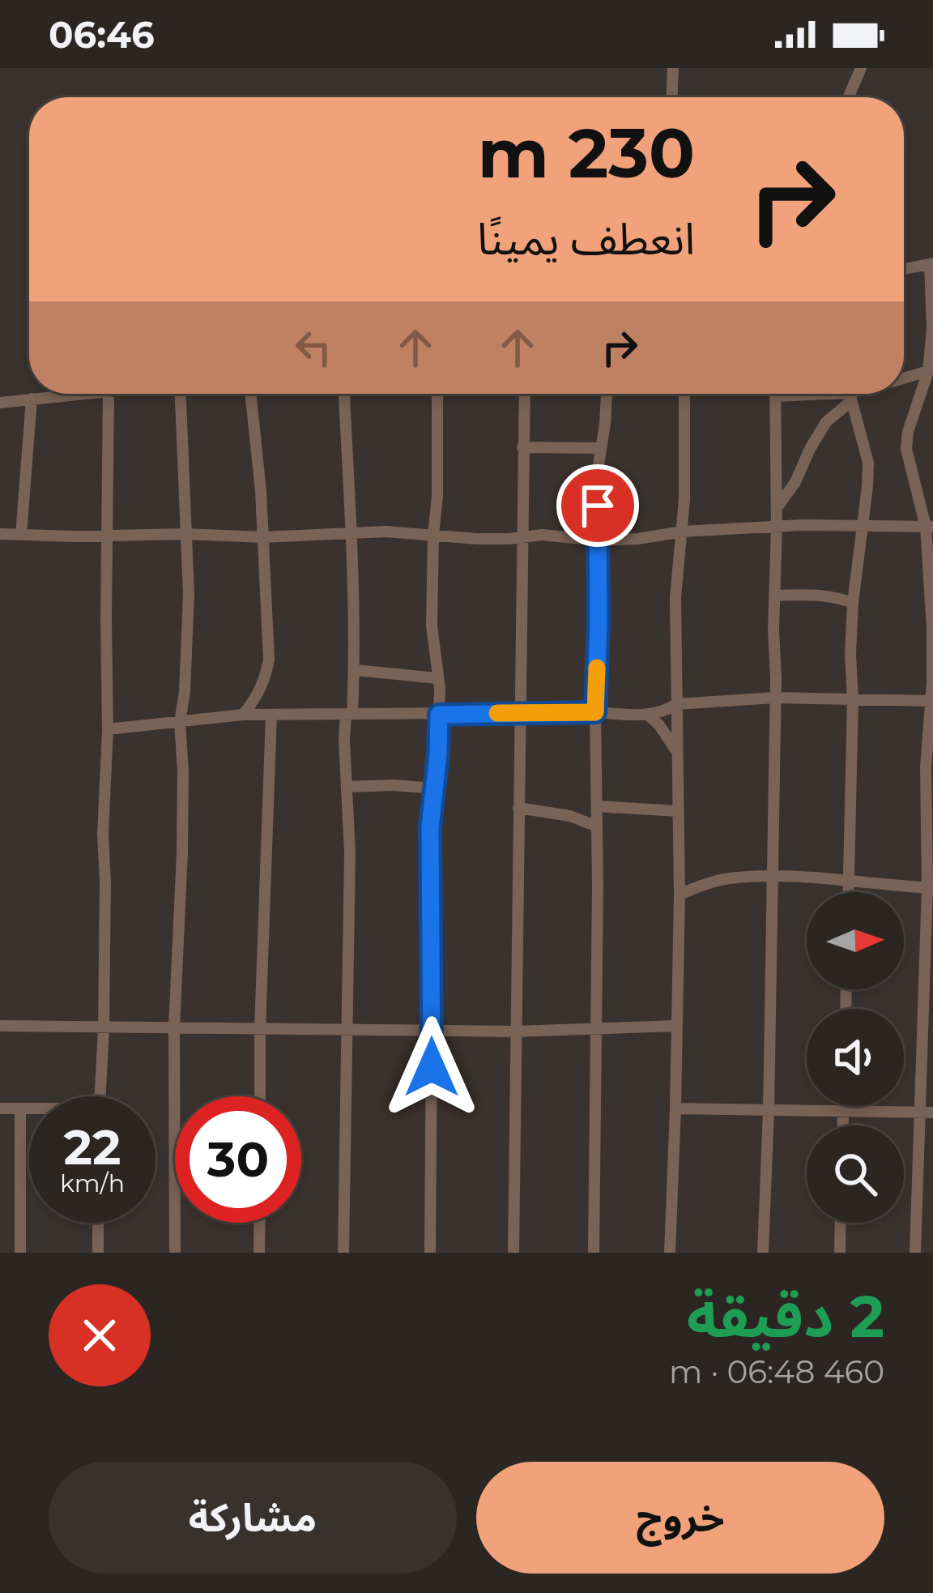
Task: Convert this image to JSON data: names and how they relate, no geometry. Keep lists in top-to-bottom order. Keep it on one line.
{"north":"right","page":{"status":"06:46","turn":["230 m","انعطف يمينًا"],"speed":"22 km/h","limit":"30","heading":["2 دقيقة","460 m · 06:48"],"buttons":["خروج","مشاركة"]}}
